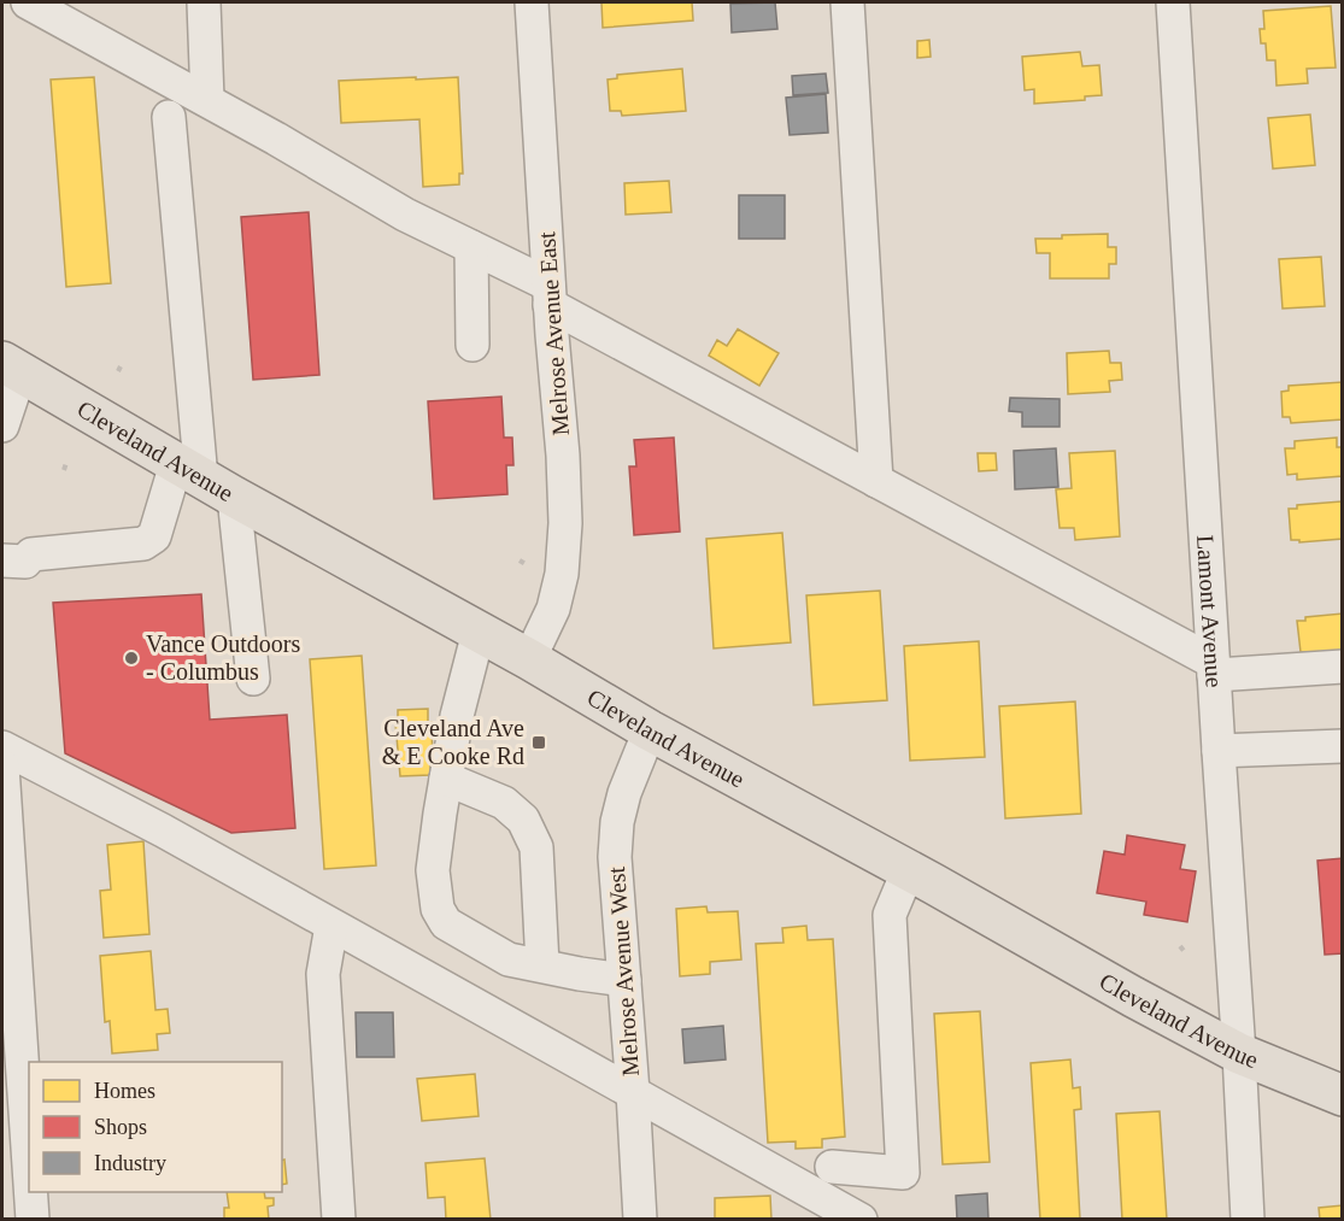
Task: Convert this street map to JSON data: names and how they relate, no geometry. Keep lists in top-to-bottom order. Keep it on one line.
{"streets":{"main road":["Cleveland Avenue"],"street":["Melrose Avenue East","Lamont Avenue","Melrose Avenue West"]},"crossings":[["Melrose Avenue East","Cleveland Avenue"],["Cleveland Avenue","Lamont Avenue"],["Cleveland Avenue","Melrose Avenue West"]],"places":{"other":["Vance Outdoors - Columbus"],"transit":["Cleveland Ave & E Cooke Rd"]},"legend":["Homes","Shops","Industry"]}
